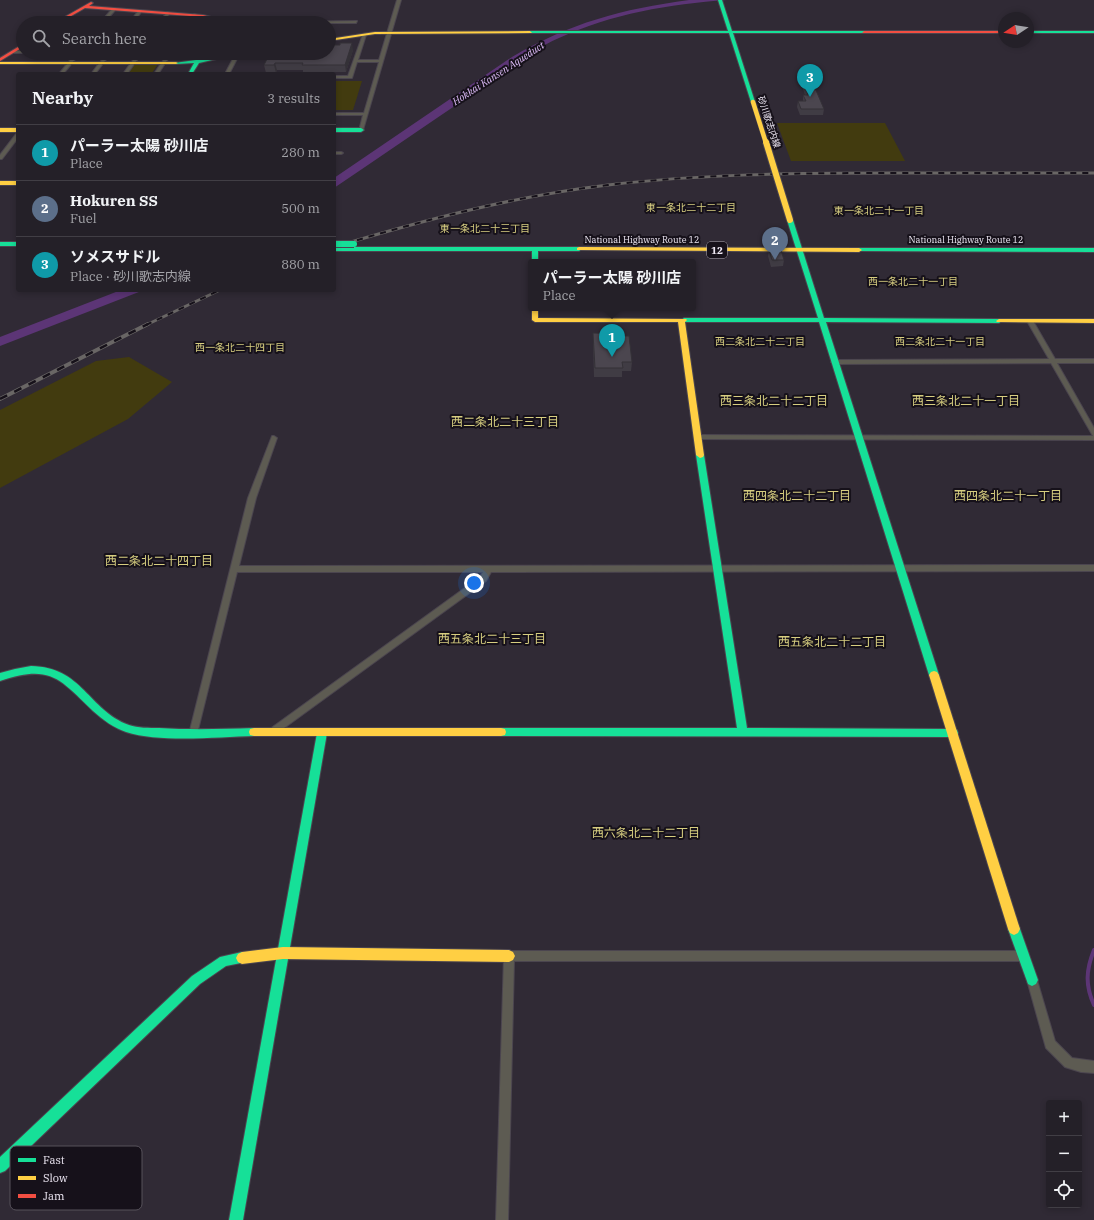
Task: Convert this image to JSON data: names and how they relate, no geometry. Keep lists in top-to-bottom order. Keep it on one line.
{"streets":{"main road":["砂川歌志内線","National Highway Route 12","12"]},"crossings":[["砂川歌志内線","National Highway Route 12"]],"districts":["東一条北二十二丁目","東一条北二十一丁目","東一条北二十三丁目","西一条北二十一丁目","西二条北二十二丁目","西二条北二十一丁目","西一条北二十四丁目","西三条北二十二丁目","西三条北二十一丁目","西二条北二十三丁目","西四条北二十二丁目","西四条北二十一丁目","西二条北二十四丁目","西五条北二十三丁目","西五条北二十二丁目","西六条北二十二丁目"],"water":["Hokkai Kansen Aqueduct"],"legend":["Fast","Slow","Jam"],"north":"left","page":{"search":"Search here","pins":["3","2","1"],"heading":["Nearby","3 results"],"list":[{"mark":"1","name":"パーラー太陽 砂川店","note":"Place","value":"280 m"},{"mark":"2","name":"Hokuren SS","note":"Fuel","value":"500 m"},{"mark":"3","name":"ソメスサドル","note":"Place · 砂川歌志内線","value":"880 m"}],"popup":["パーラー太陽 砂川店","Place"],"map_buttons":["+","−"]}}
